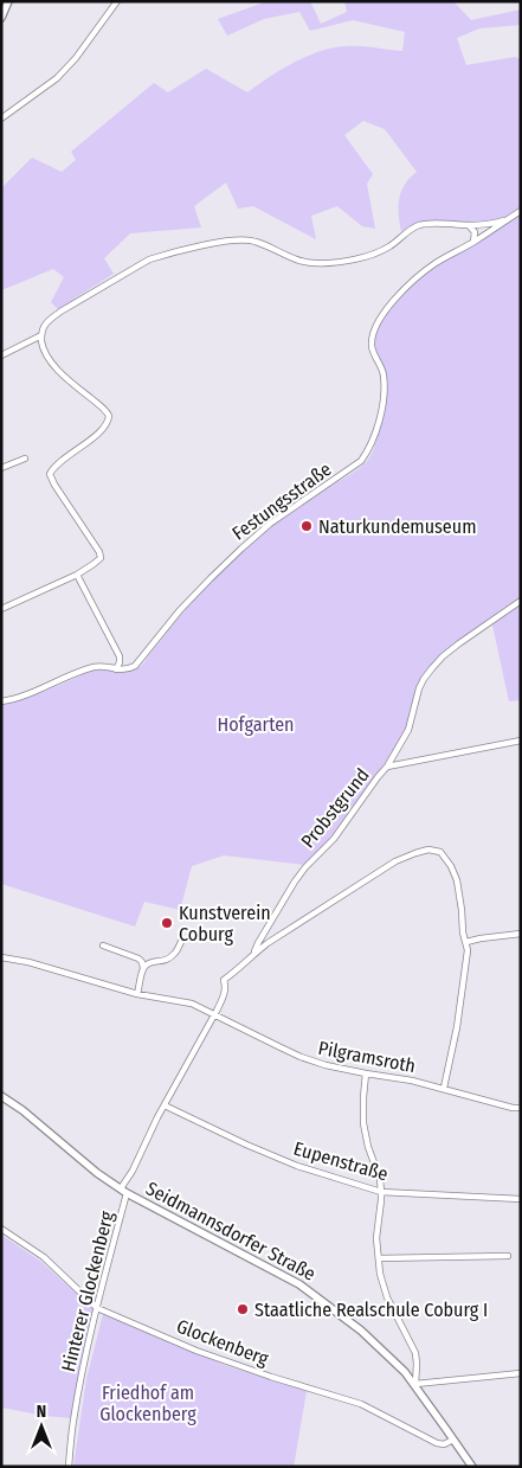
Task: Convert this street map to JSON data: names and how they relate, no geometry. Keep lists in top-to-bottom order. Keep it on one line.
{"streets":{"street":["Festungsstraße","Probstgrund","Pilgramsroth","Eupenstraße","Seidmannsdorfer Straße","Hinterer Glockenberg","Glockenberg"]},"crossings":[["Probstgrund","Hinterer Glockenberg"],["Pilgramsroth","Hinterer Glockenberg"],["Eupenstraße","Hinterer Glockenberg"],["Seidmannsdorfer Straße","Hinterer Glockenberg"],["Seidmannsdorfer Straße","Glockenberg"],["Hinterer Glockenberg","Glockenberg"]],"parks":["Hofgarten","Friedhof am Glockenberg"],"places":["Naturkundemuseum","Kunstverein Coburg","Staatliche Realschule Coburg I"],"north":"top"}
